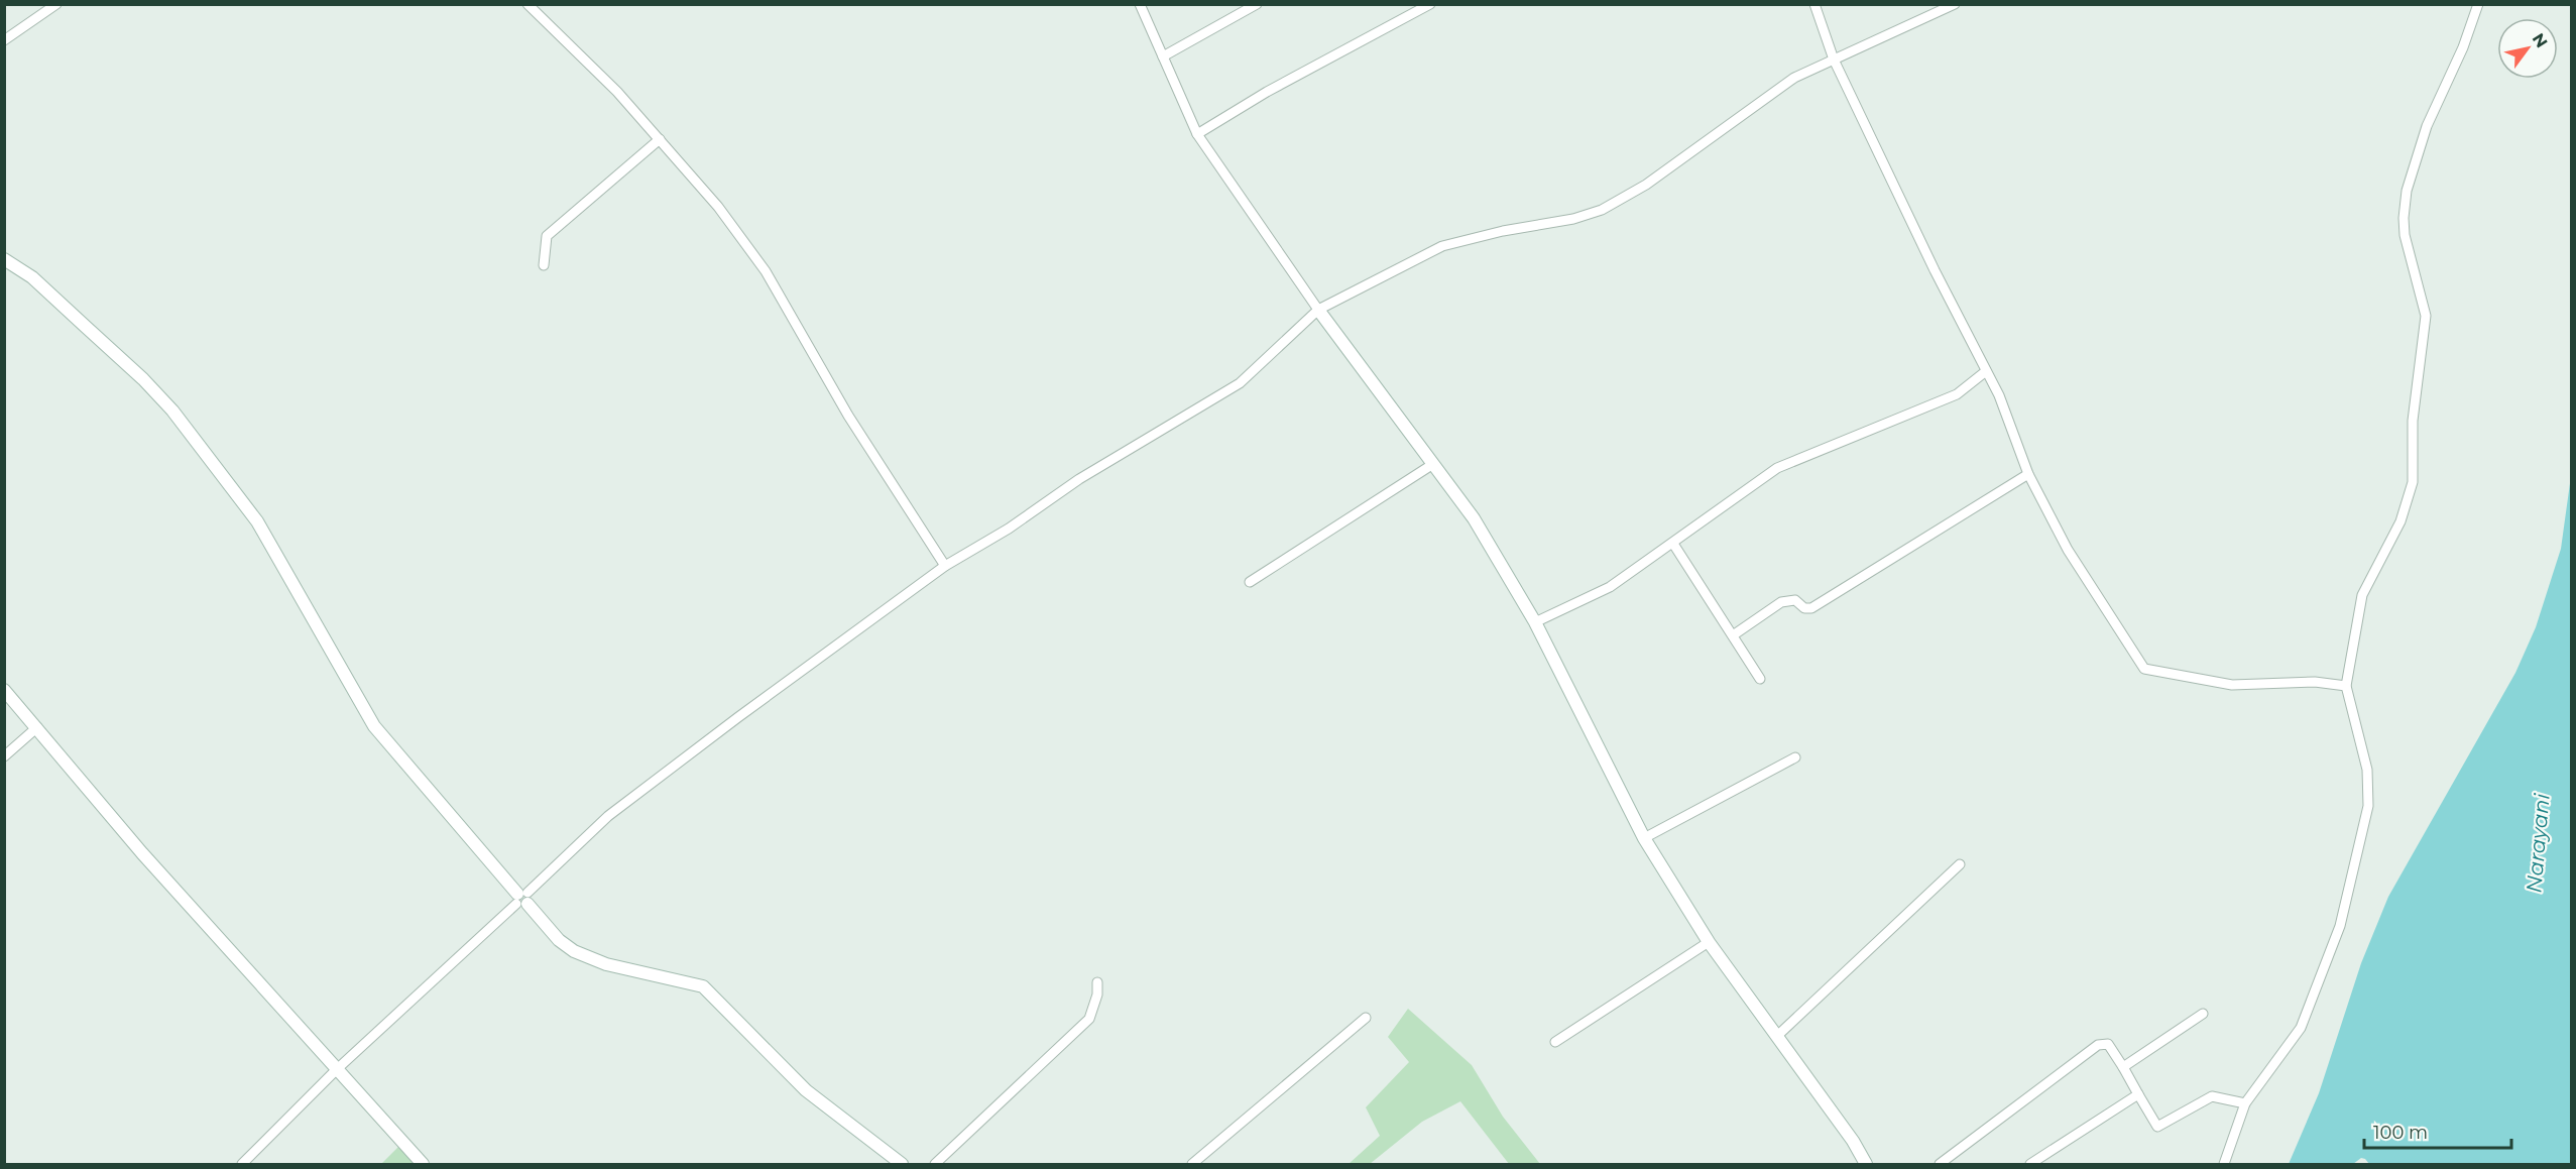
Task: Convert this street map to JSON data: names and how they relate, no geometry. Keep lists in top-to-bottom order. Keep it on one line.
{"water":["Narayani"],"scale_bar":"100 m","north":"top right"}
